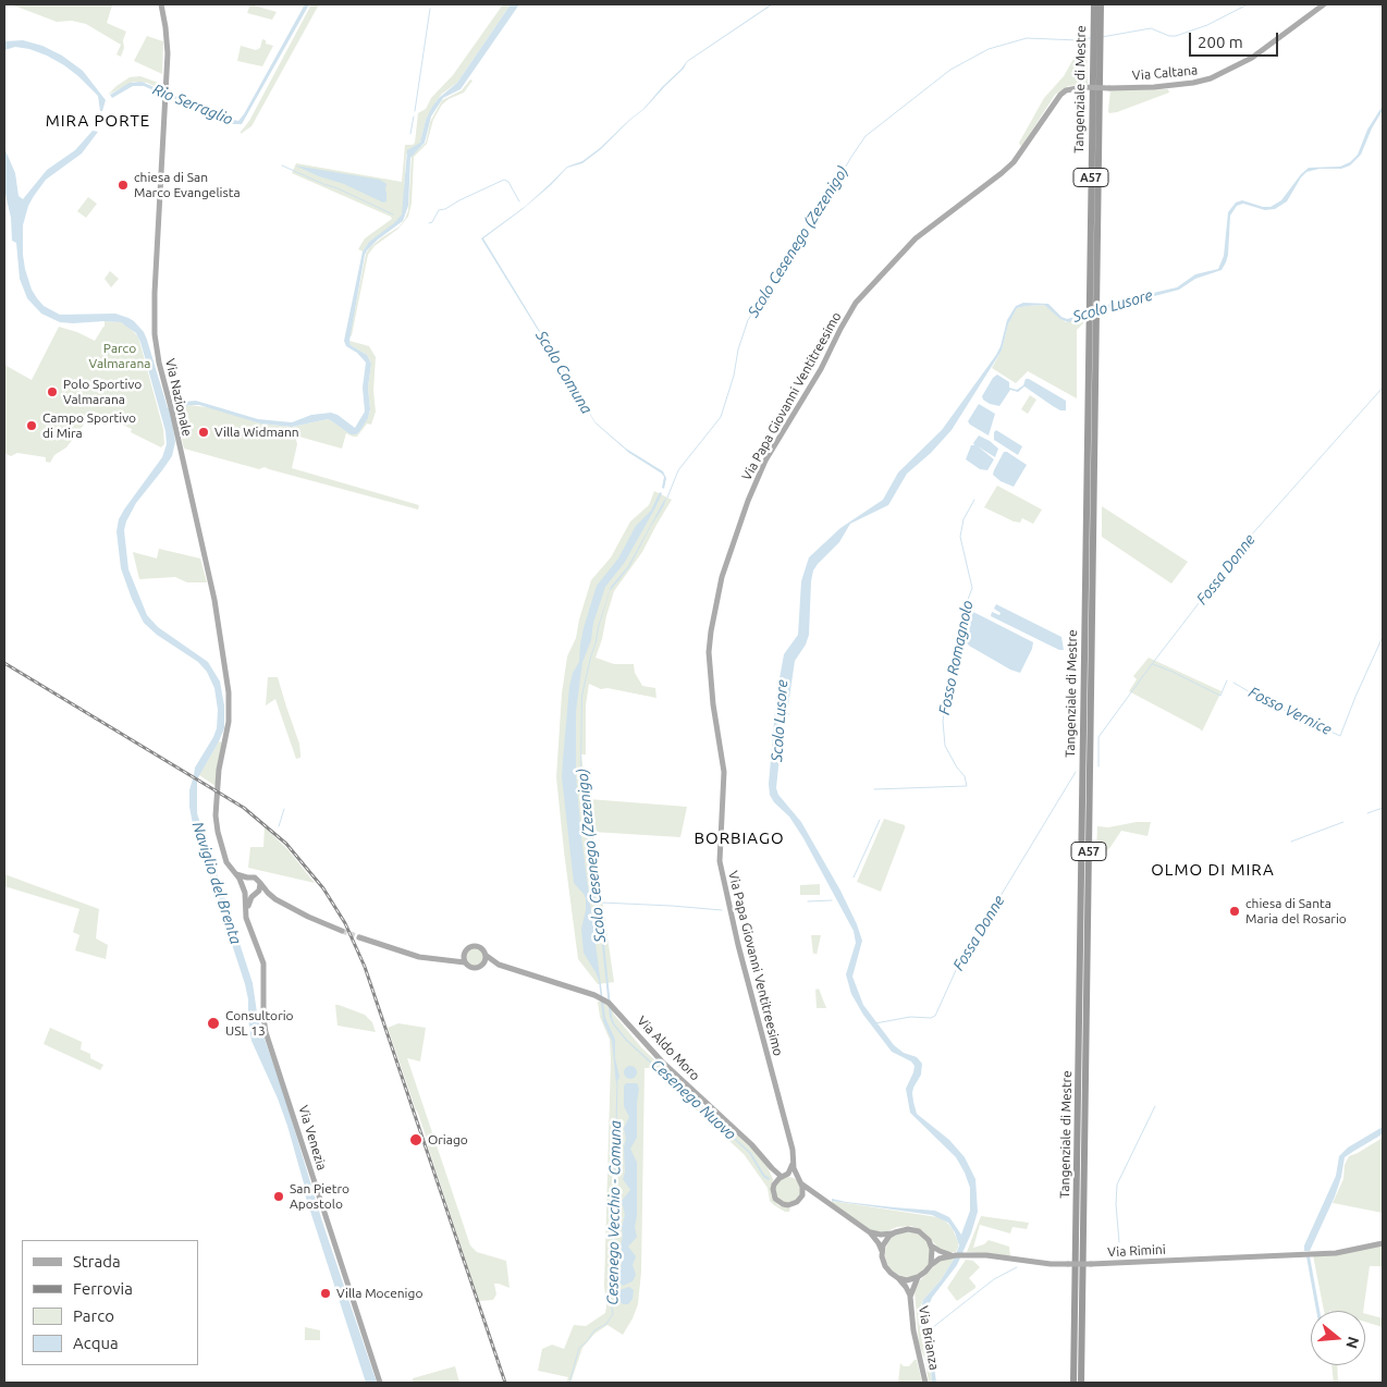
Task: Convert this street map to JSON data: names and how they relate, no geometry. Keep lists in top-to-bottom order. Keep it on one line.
{"streets":{"highway":["Tangenziale di Mestre","A57"],"main road":["Via Caltana","Via Papa Giovanni Ventitreesimo","Via Nazionale","Via Aldo Moro","Via Venezia","Via Rimini","Via Brianza"]},"crossings":[["Via Caltana","Via Papa Giovanni Ventitreesimo"],["Via Papa Giovanni Ventitreesimo","Via Aldo Moro"]],"districts":["MIRA PORTE","BORBIAGO","OLMO DI MIRA"],"water":["Rio Serraglio","Scolo Cesenego (Zezenigo)","Scolo Lusore","Scolo Comuna","Fossa Donne","Fosso Romagnolo","Fosso Vernice","Naviglio del Brenta","Cesenego Nuovo","Cesenego Vecchio - Comuna"],"parks":["Parco Valmarana"],"places":["chiesa di San Marco Evangelista","Polo Sportivo Valmarana","Campo Sportivo di Mira","Villa Widmann","chiesa di Santa Maria del Rosario","Consultorio USL 13","Oriago","San Pietro Apostolo","Villa Mocenigo"],"legend":["Strada","Ferrovia","Parco","Acqua"],"scale_bar":"200 m","north":"right"}
